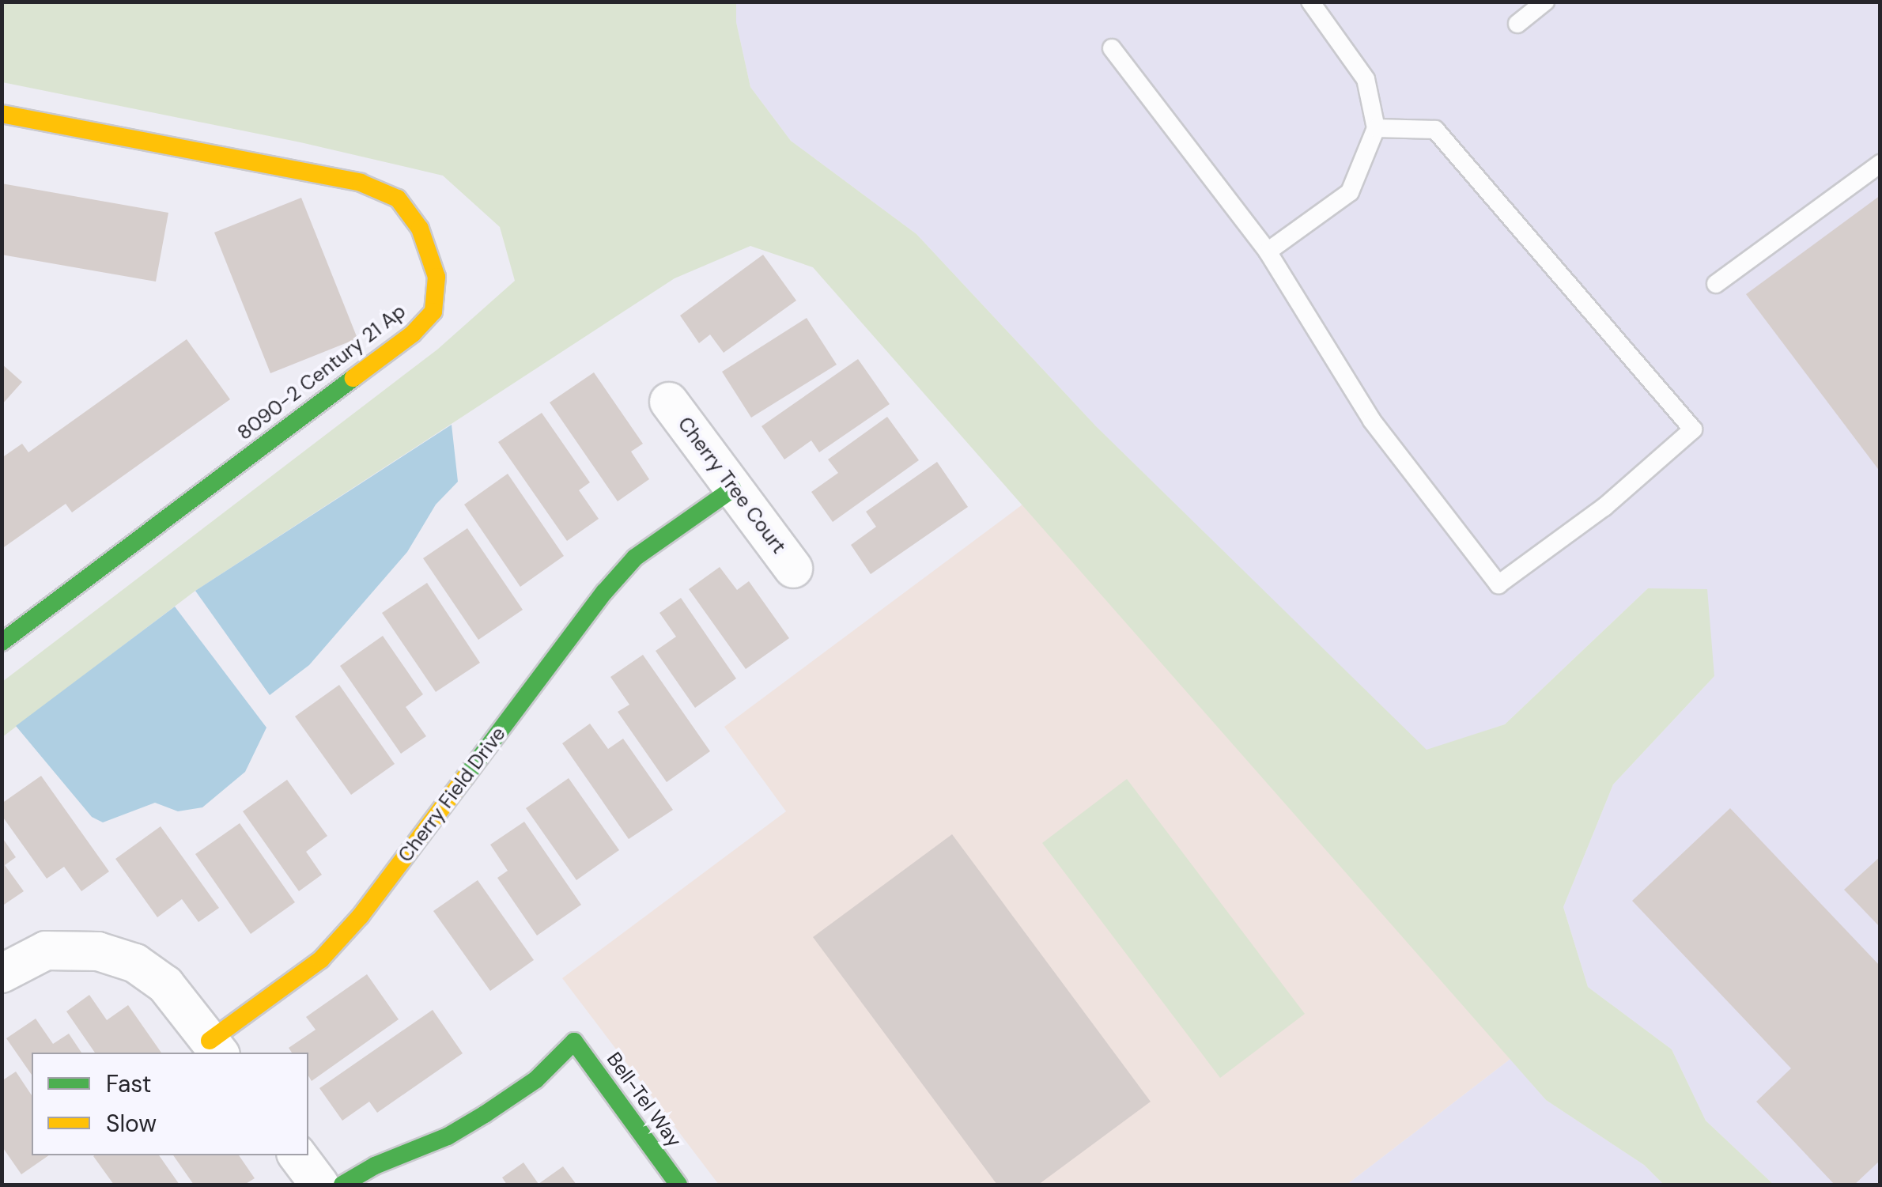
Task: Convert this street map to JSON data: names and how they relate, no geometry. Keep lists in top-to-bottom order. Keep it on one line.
{"streets":{"street":["8090-2 Century 21 Ap","Cherry Tree Court","Cherry Field Drive","Bell-Tel Way"]},"crossings":[["Cherry Tree Court","Cherry Field Drive"]],"legend":["Fast","Slow"]}
